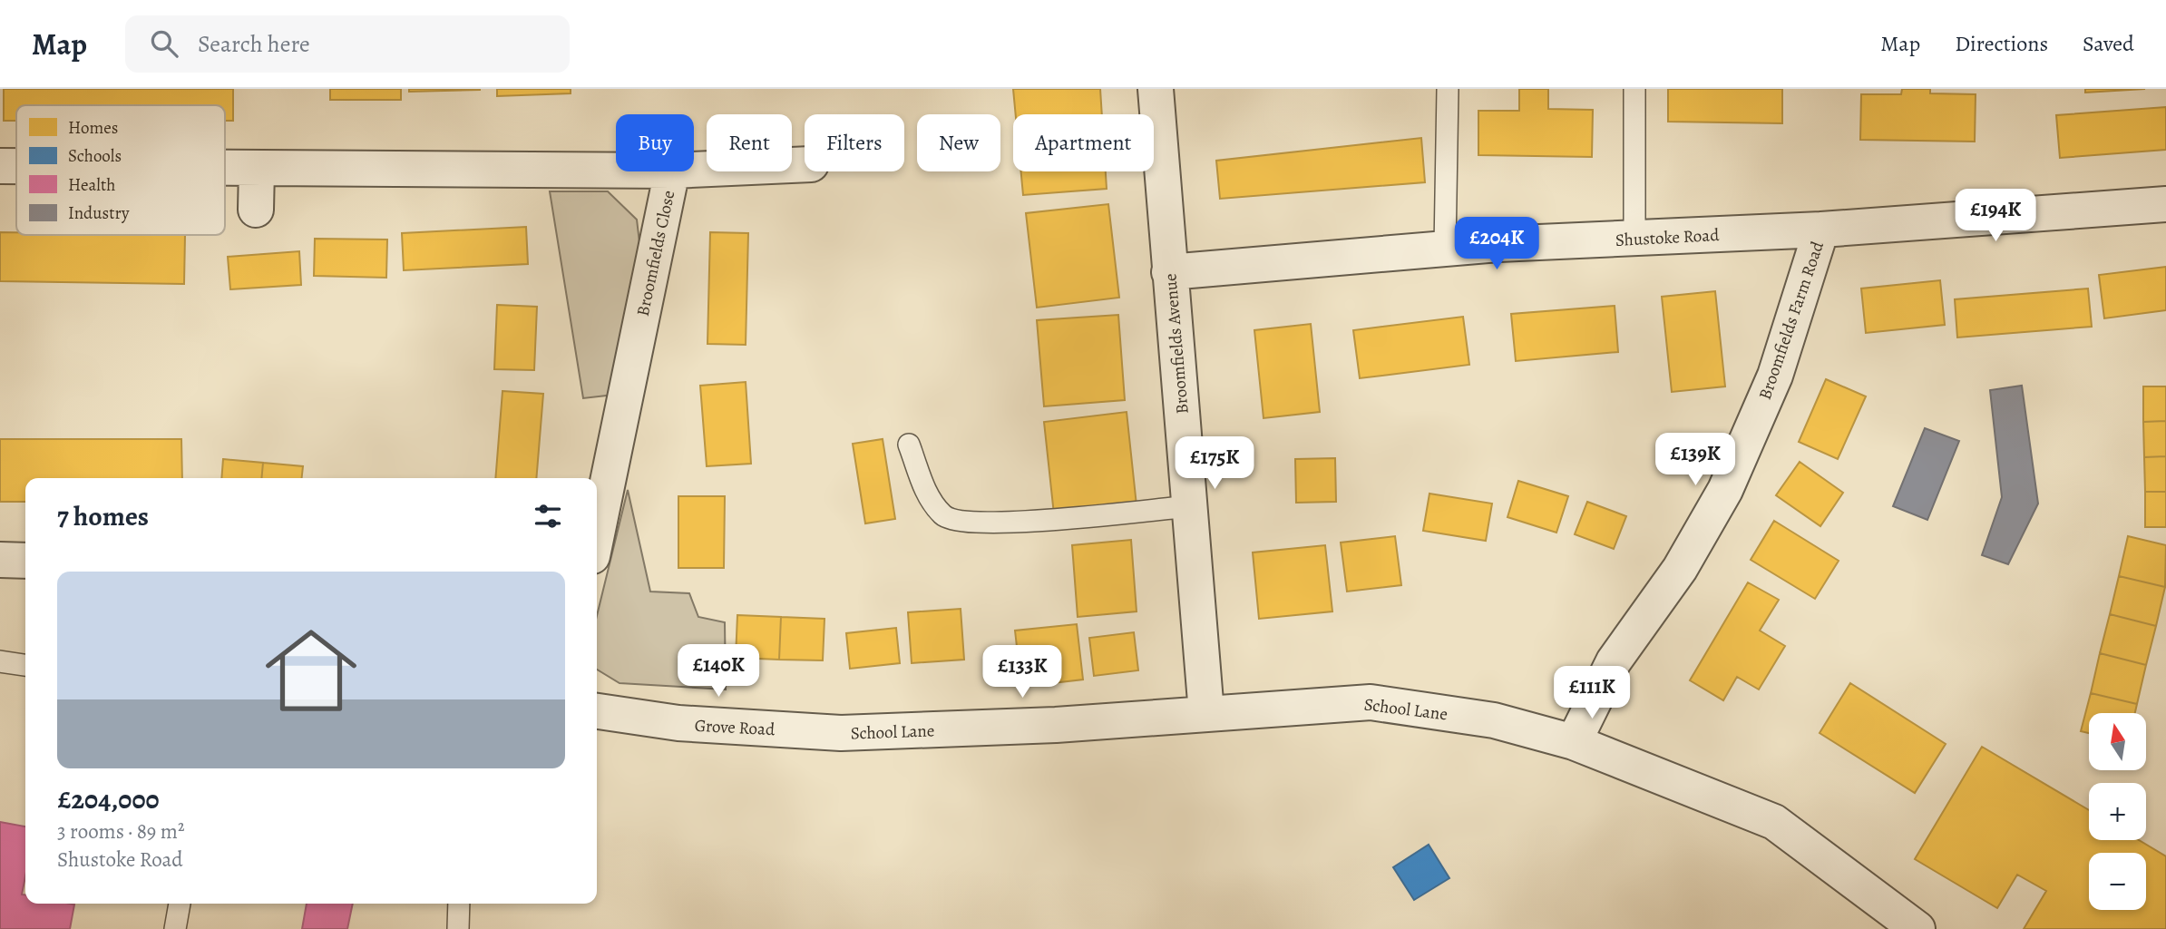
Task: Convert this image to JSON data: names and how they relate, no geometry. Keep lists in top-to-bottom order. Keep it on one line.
{"streets":{"street":["Shustoke Road","Broomfields Close","Broomfields Farm Road","Broomfields Avenue","School Lane","Grove Road"]},"crossings":[["Shustoke Road","Broomfields Farm Road"],["Shustoke Road","Broomfields Avenue"],["Broomfields Farm Road","School Lane"],["Broomfields Avenue","School Lane"],["School Lane","Grove Road"]],"legend":["Homes","Schools","Health","Industry"],"north":"top","page":{"header":"Map","search":"Search here","nav":["Map","Directions","Saved"],"chip":["Buy","Rent","Filters","New","Apartment"],"price":["£194K","£204K","£139K","£175K","£140K","£133K","£111K"],"heading":"7 homes","list":[{"name":"£204,000","note":"3 rooms · 89 m² · Shustoke Road"}],"map_buttons":["+","−"]}}
